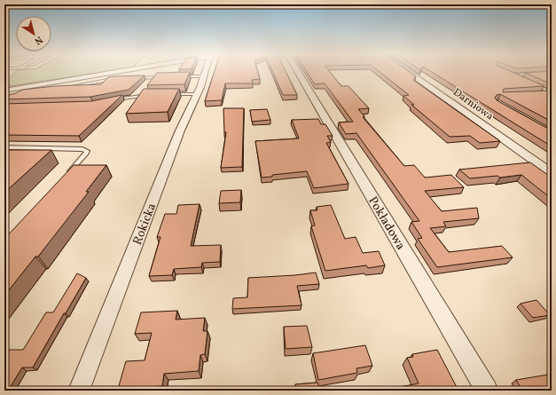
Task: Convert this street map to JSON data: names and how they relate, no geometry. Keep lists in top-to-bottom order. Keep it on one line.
{"streets":{"street":["Darniowa","Pokładowa","Rokicka"]},"north":"bottom right"}
